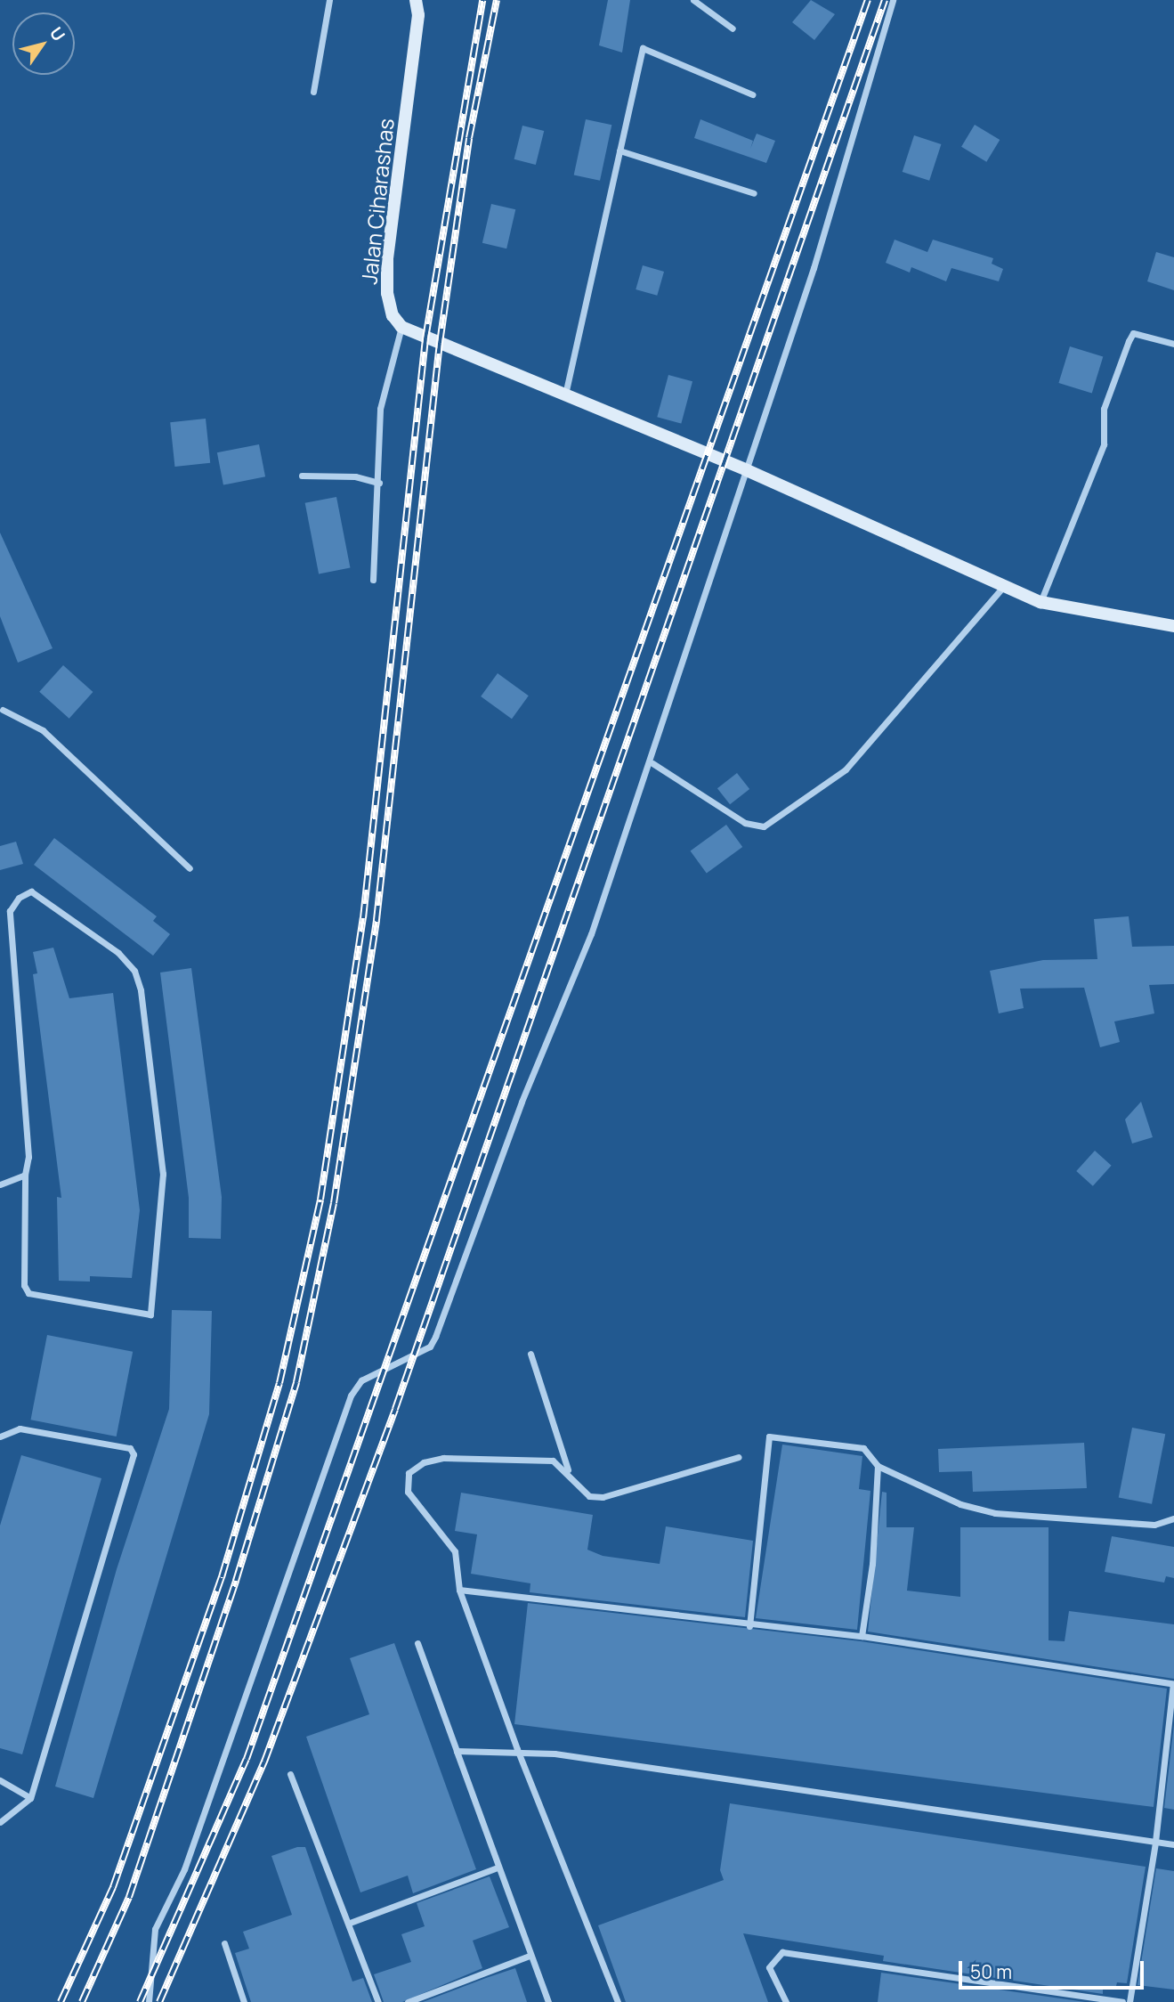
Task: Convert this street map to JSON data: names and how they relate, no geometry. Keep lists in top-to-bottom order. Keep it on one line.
{"streets":{"street":["Jalan Ciharashas"]},"scale_bar":"50 m","north":"top right"}
